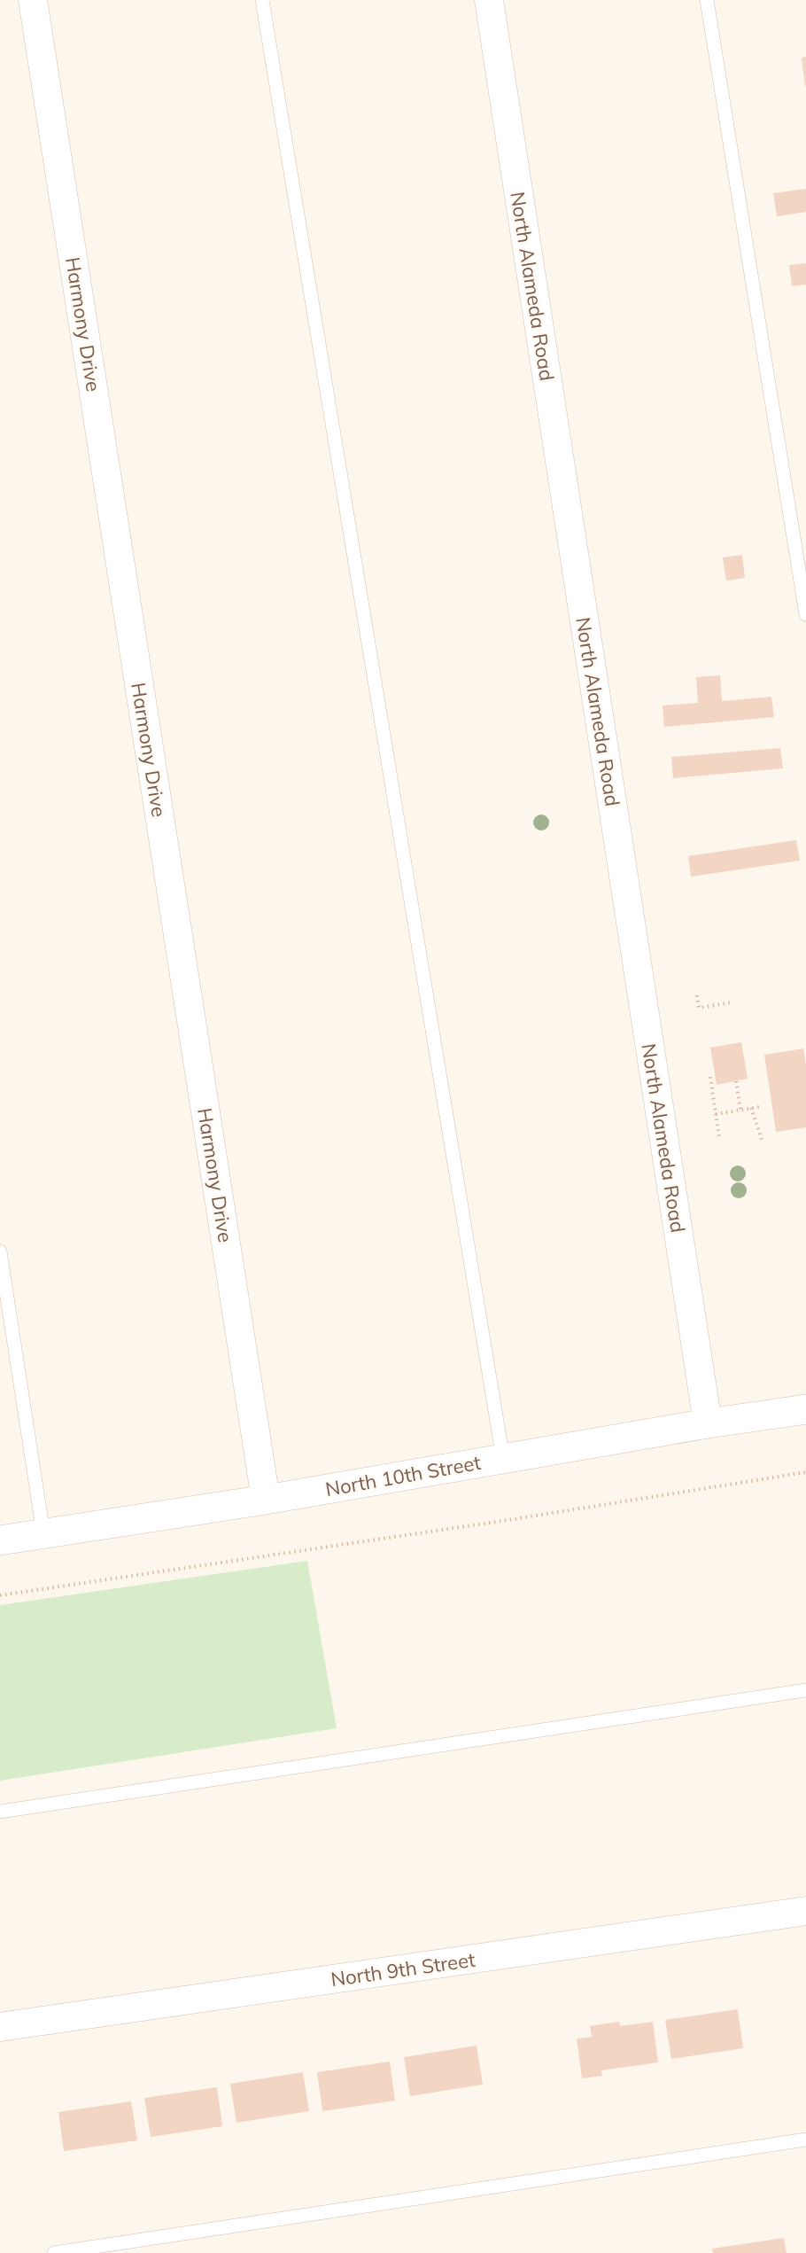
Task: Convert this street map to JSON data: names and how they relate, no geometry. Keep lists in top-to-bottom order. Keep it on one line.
{"streets":{"street":["North Alameda Road","Harmony Drive","North 10th Street","North 9th Street"]},"crossings":[["North Alameda Road","North 10th Street"],["Harmony Drive","North 10th Street"]]}
